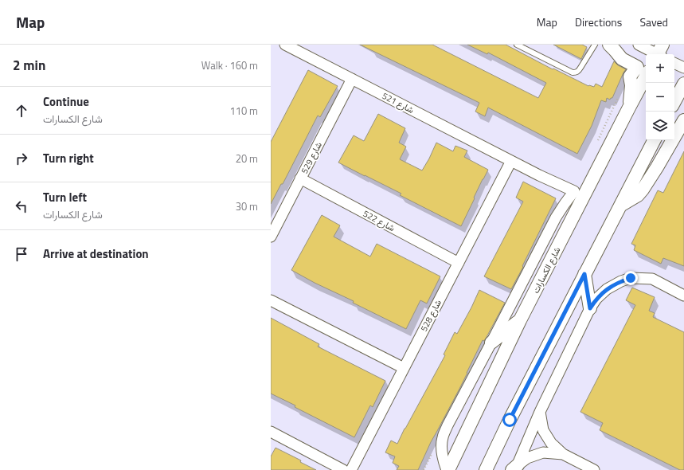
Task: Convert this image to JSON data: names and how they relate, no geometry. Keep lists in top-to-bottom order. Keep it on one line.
{"streets":{"street":["شارع 521","شارع 529","شارع 522","شارع الكسارات","شارع 528"]},"crossings":[["شارع 521","شارع 529"],["شارع 521","شارع الكسارات"],["شارع 521","شارع 528"],["شارع 529","شارع 522"],["شارع 522","شارع 528"],["شارع الكسارات","شارع 528"]],"page":{"header":"Map","nav":["Map","Directions","Saved"],"heading":["2 min","Walk · 160 m"],"map_buttons":["+","−"],"list":[["Continue","شارع الكسارات","110 m"],["Turn right","20 m"],["Turn left","شارع الكسارات","30 m"],"Arrive at destination"]}}
